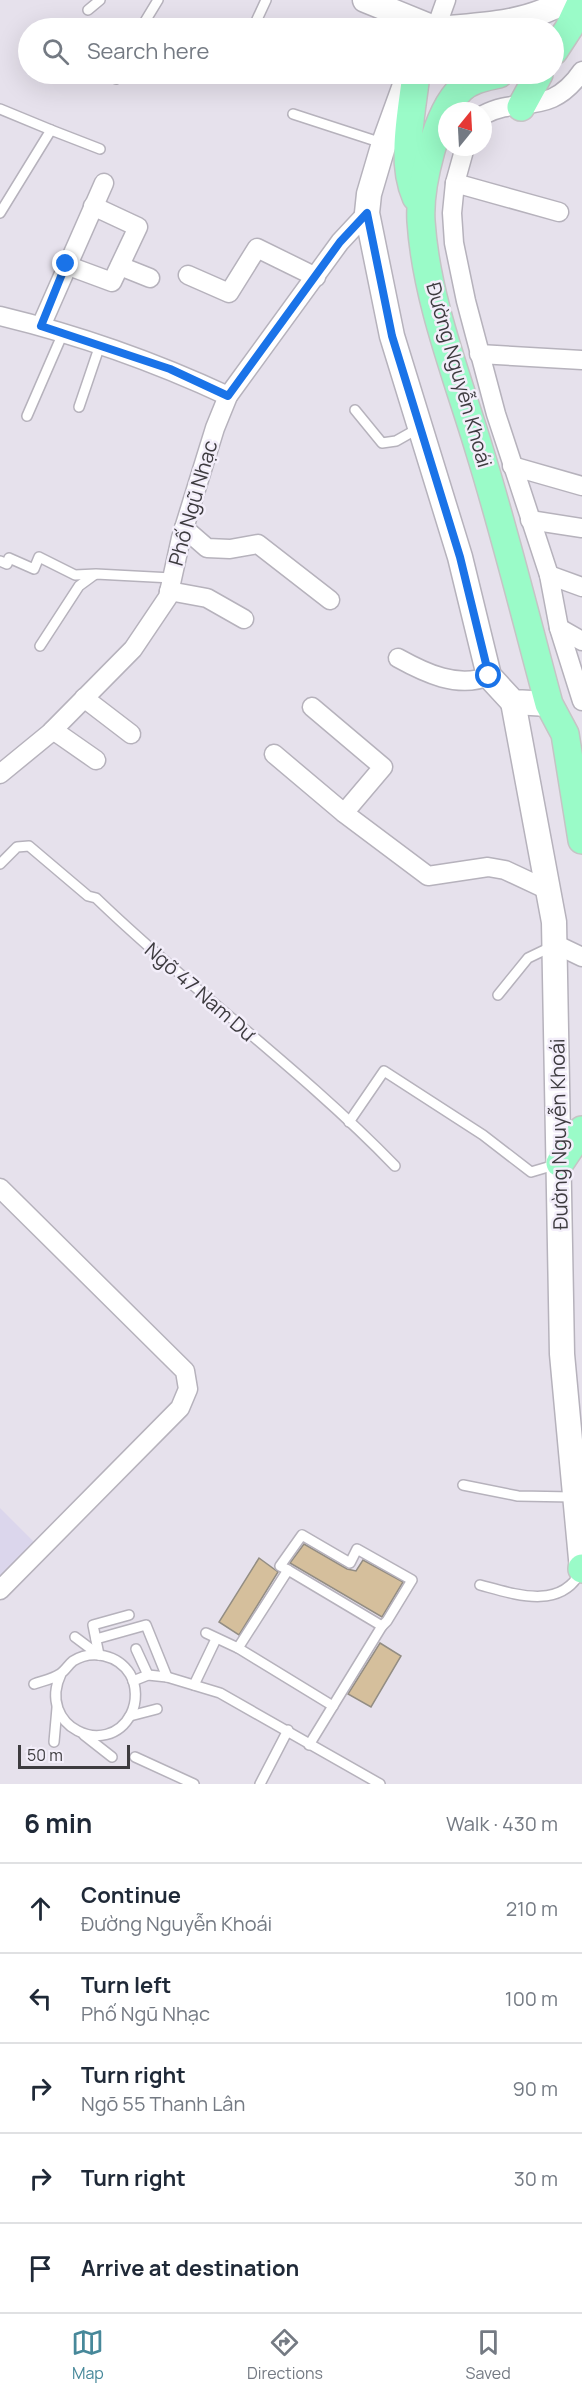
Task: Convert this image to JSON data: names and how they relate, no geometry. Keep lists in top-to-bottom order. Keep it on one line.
{"streets":{"main road":["Đường Nguyễn Khoái"],"street":["Phố Ngũ Nhạc"],"lane":["Ngõ 47 Nam Dư"]},"scale_bar":"50 m","north":"top","page":{"search":"Search here","scale":"50 m","heading":["6 min","Walk · 430 m"],"list":[["Continue","Đường Nguyễn Khoái","210 m"],["Turn left","Phố Ngũ Nhạc","100 m"],["Turn right","Ngõ 55 Thanh Lân","90 m"],["Turn right","30 m"],"Arrive at destination"],"nav":["Map","Directions","Saved"]}}
